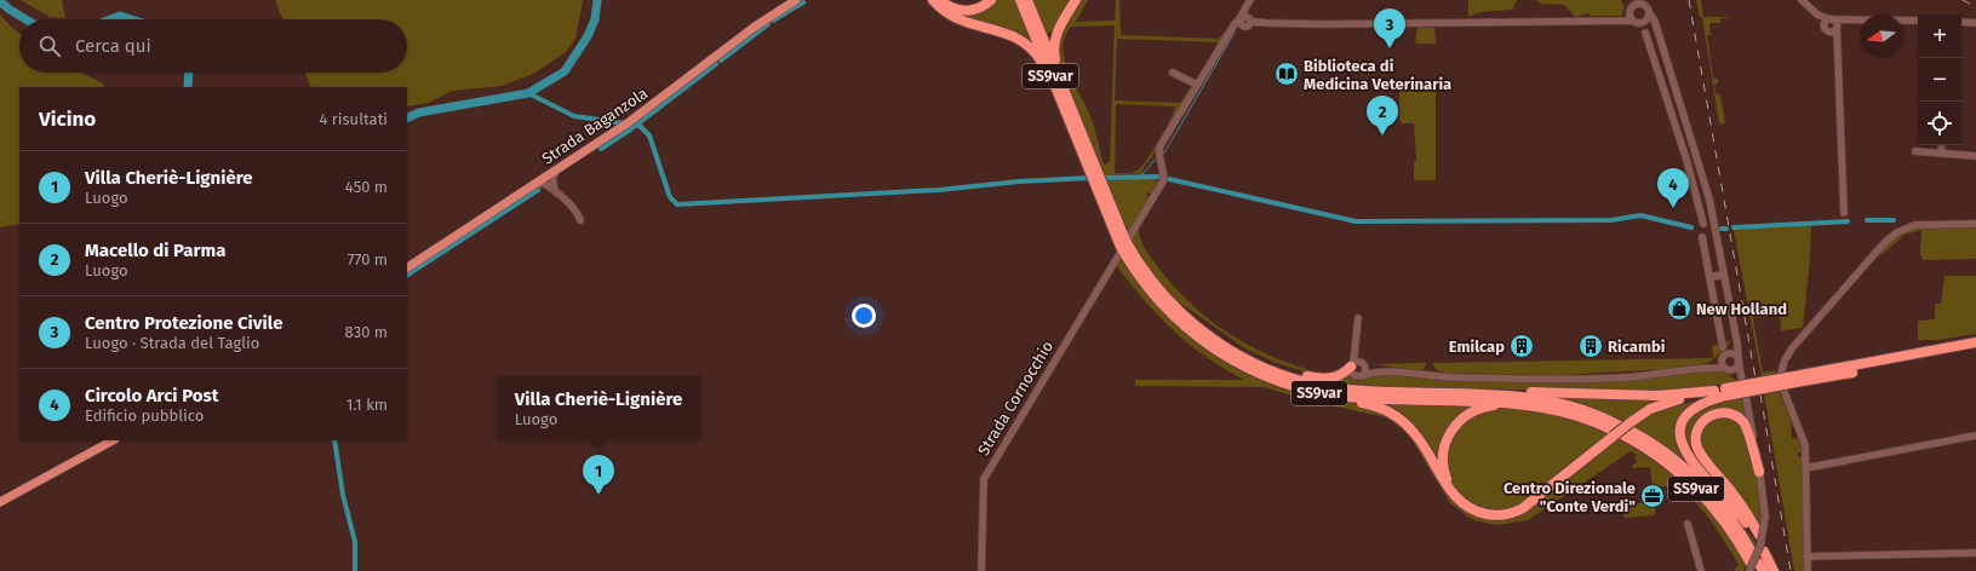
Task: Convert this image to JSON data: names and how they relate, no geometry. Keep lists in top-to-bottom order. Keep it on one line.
{"streets":{"highway":["SS9var"],"main road":["Strada Baganzola"],"street":["Strada Cornocchio"]},"places":{"library":["Biblioteca di Medicina Veterinaria"],"shop":["New Holland"],"building":["Emilcap","Ricambi"],"office":["Centro Direzionale \"Conte Verdi\""]},"north":"left","page":{"pins":["3","2","4","1"],"map_buttons":["+","−"],"search":"Cerca qui","heading":["Vicino","4 risultati"],"list":[{"mark":"1","name":"Villa Cheriè-Lignière","note":"Luogo","value":"450 m"},{"mark":"2","name":"Macello di Parma","note":"Luogo","value":"770 m"},{"mark":"3","name":"Centro Protezione Civile","note":"Luogo · Strada del Taglio","value":"830 m"},{"mark":"4","name":"Circolo Arci Post","note":"Edificio pubblico","value":"1.1 km"}],"popup":["Villa Cheriè-Lignière","Luogo"]}}
